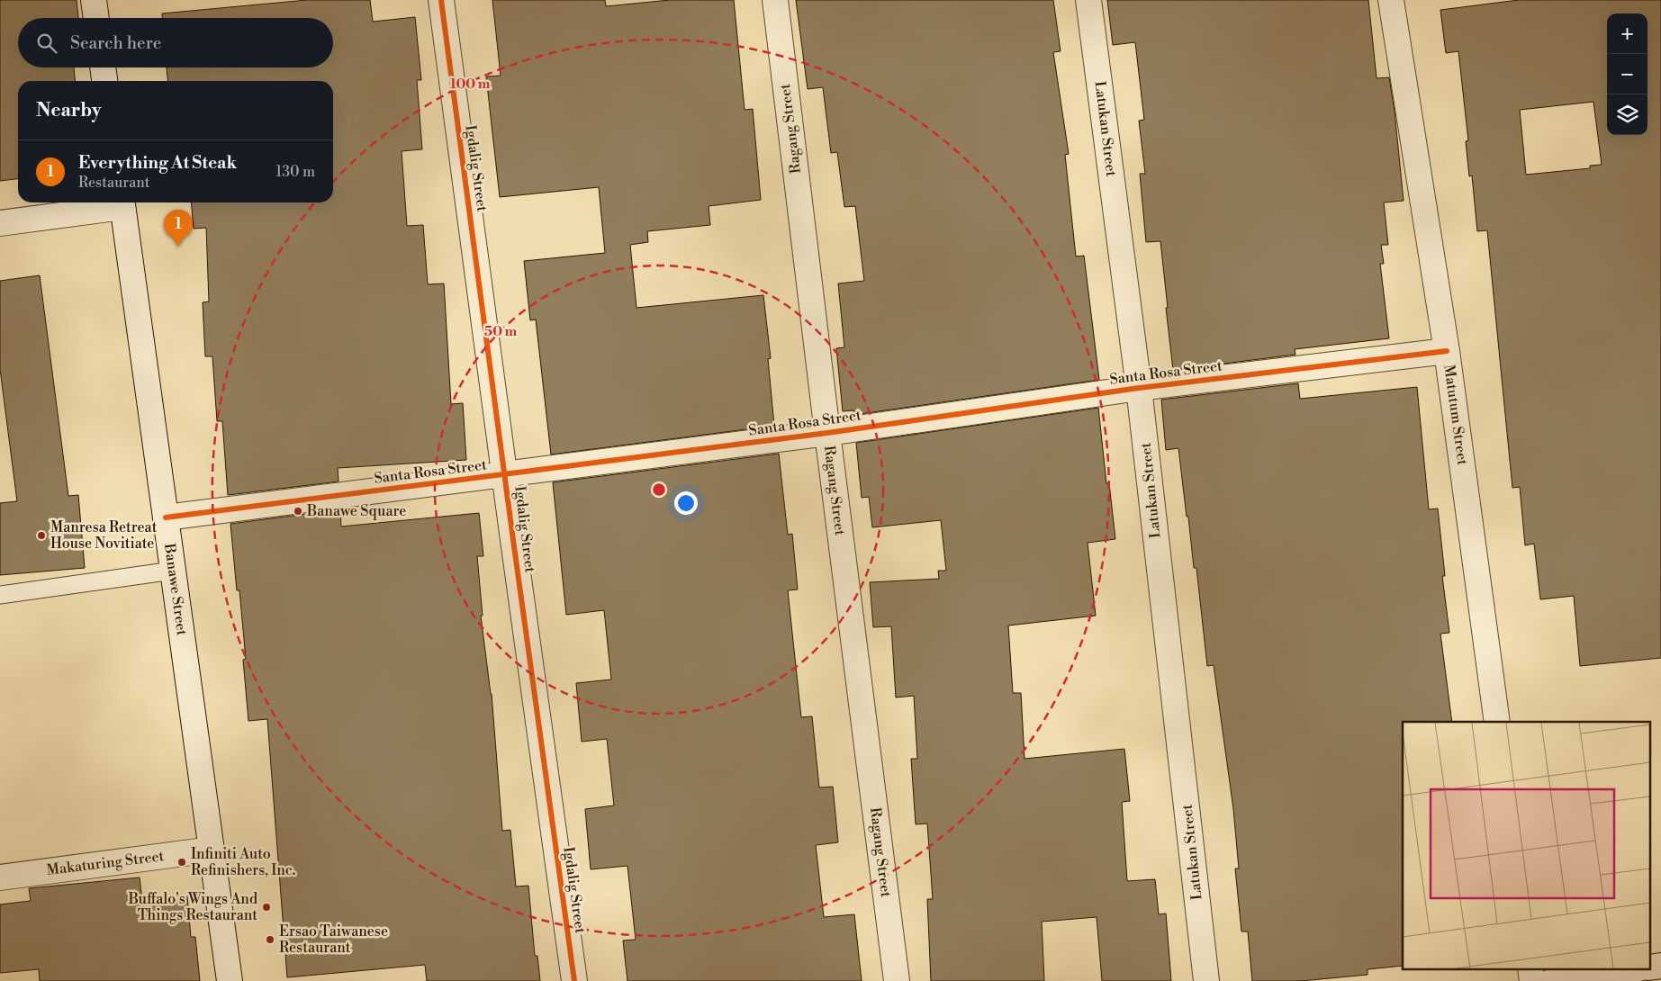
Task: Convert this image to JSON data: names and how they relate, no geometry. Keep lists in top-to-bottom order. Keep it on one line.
{"streets":{"street":["Ragang Street","Latukan Street","Igdalig Street","Santa Rosa Street","Matutum Street","Banawe Street","Makaturing Street"]},"crossings":[["Ragang Street","Santa Rosa Street"],["Latukan Street","Santa Rosa Street"],["Igdalig Street","Santa Rosa Street"],["Santa Rosa Street","Matutum Street"],["Santa Rosa Street","Banawe Street"],["Banawe Street","Makaturing Street"]],"places":["Banawe Square","Manresa Retreat House Novitiate","Infiniti Auto Refinishers, Inc.","Buffalo's Wings And Things Restaurant","Ersao Taiwanese Restaurant"],"page":{"map_buttons":["+","−"],"search":"Search here","heading":"Nearby","list":[{"mark":"1","name":"Everything At Steak","note":"Restaurant","value":"130 m"}],"pins":"1"},"rings":["100 m","50 m"]}
